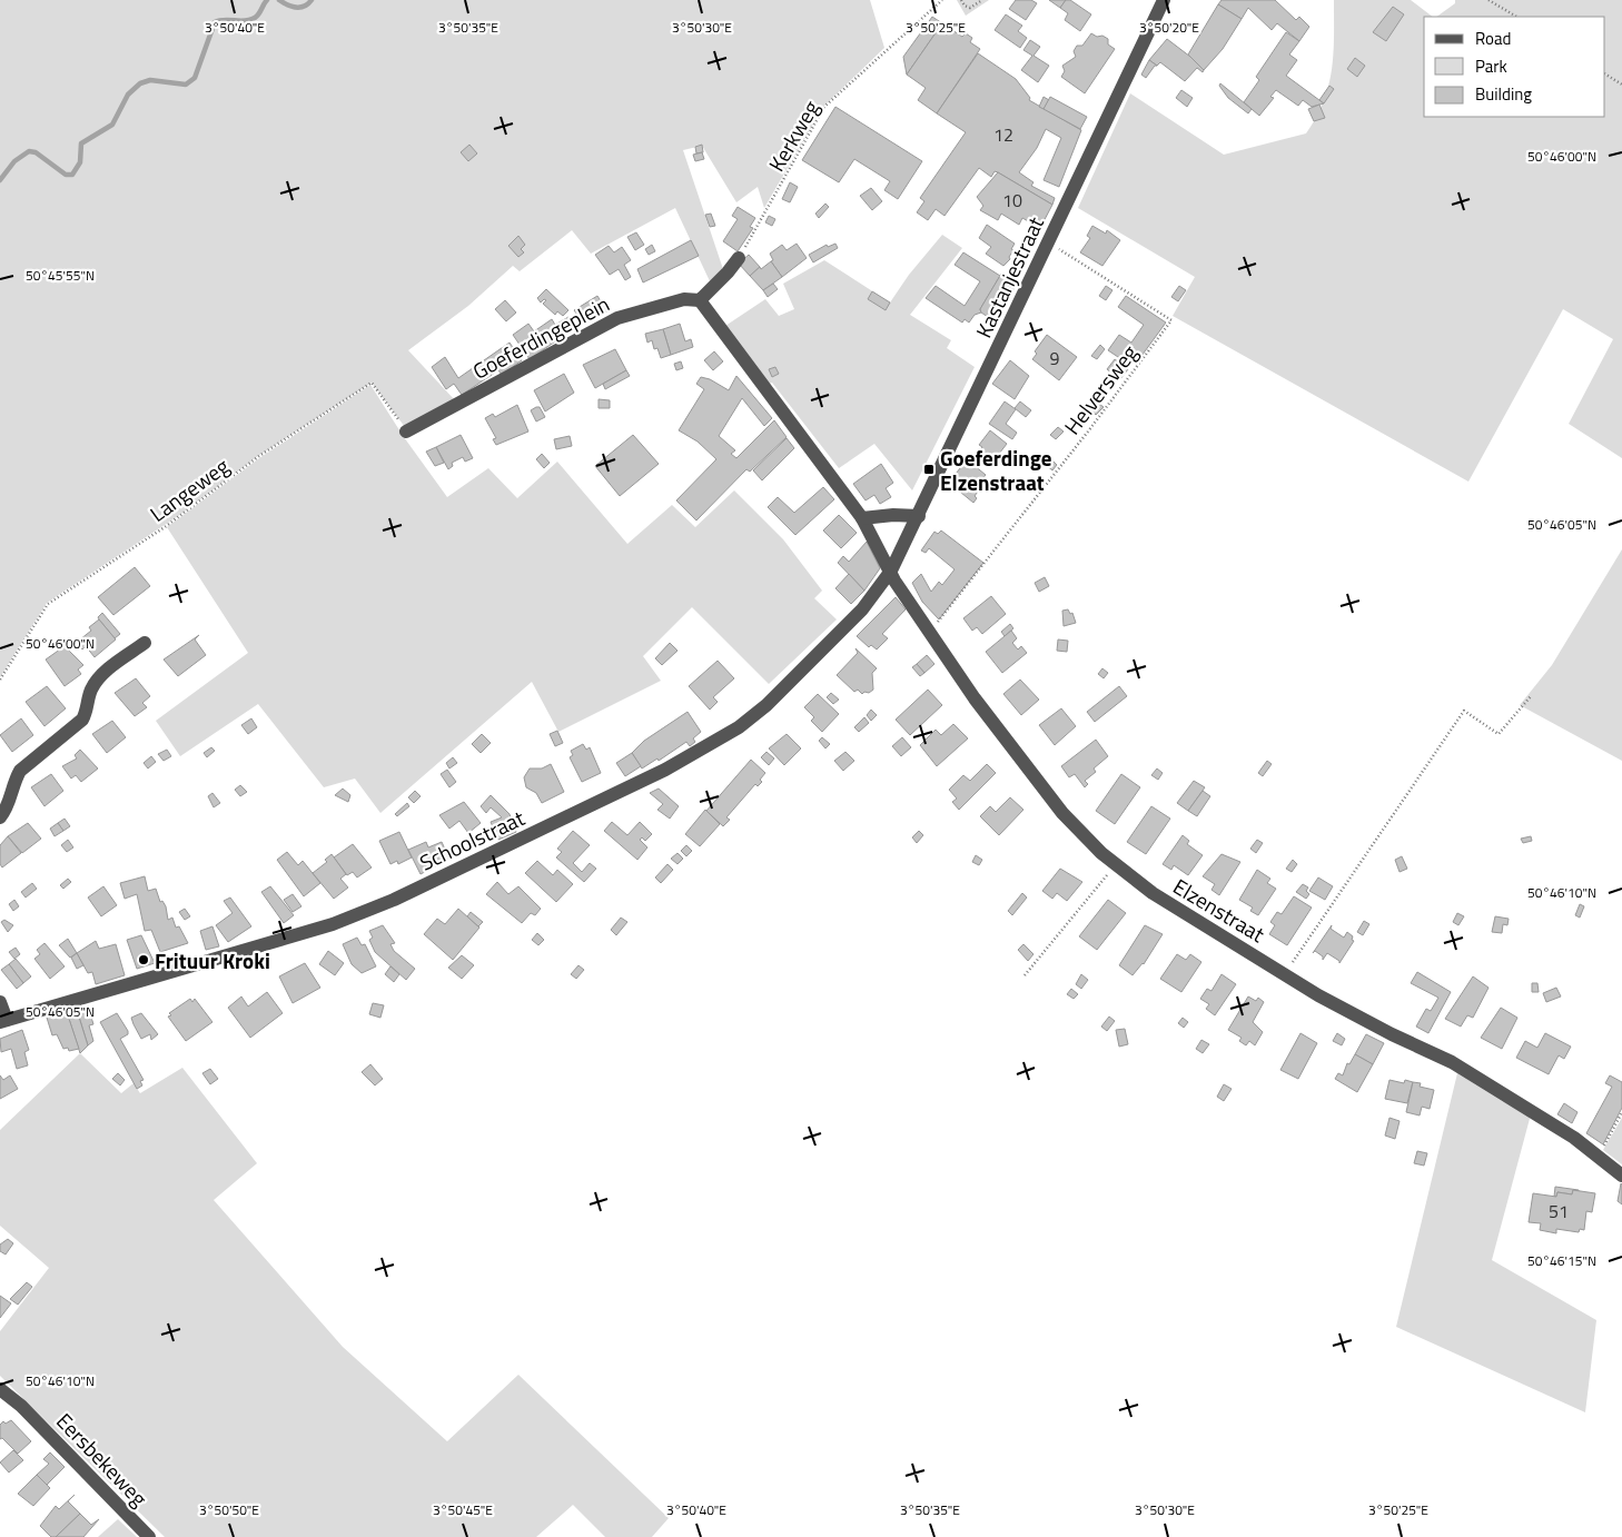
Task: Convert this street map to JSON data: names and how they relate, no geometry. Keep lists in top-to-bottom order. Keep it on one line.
{"streets":{"street":["Kastanjestraat","Goeferdingeplein","Schoolstraat","Elzenstraat","Eersbekeweg"],"path":["Kerkweg","Helversweg","Langeweg"]},"crossings":[["Kastanjestraat","Helversweg"],["Kastanjestraat","Schoolstraat"],["Kastanjestraat","Elzenstraat"],["Goeferdingeplein","Langeweg"],["Helversweg","Elzenstraat"],["Schoolstraat","Elzenstraat"]],"places":{"transit":["Goeferdinge Elzenstraat"],"other":["Frituur Kroki"]},"house_numbers":["12","10","9","51"],"legend":["Road","Park","Building"],"coordinates":["3°50'40\"E","3°50'35\"E","3°50'30\"E","3°50'25\"E","3°50'20\"E","50°46'00\"N","50°45'55\"N","50°46'05\"N","50°46'10\"N","50°46'15\"N","3°50'50\"E","3°50'45\"E"]}
